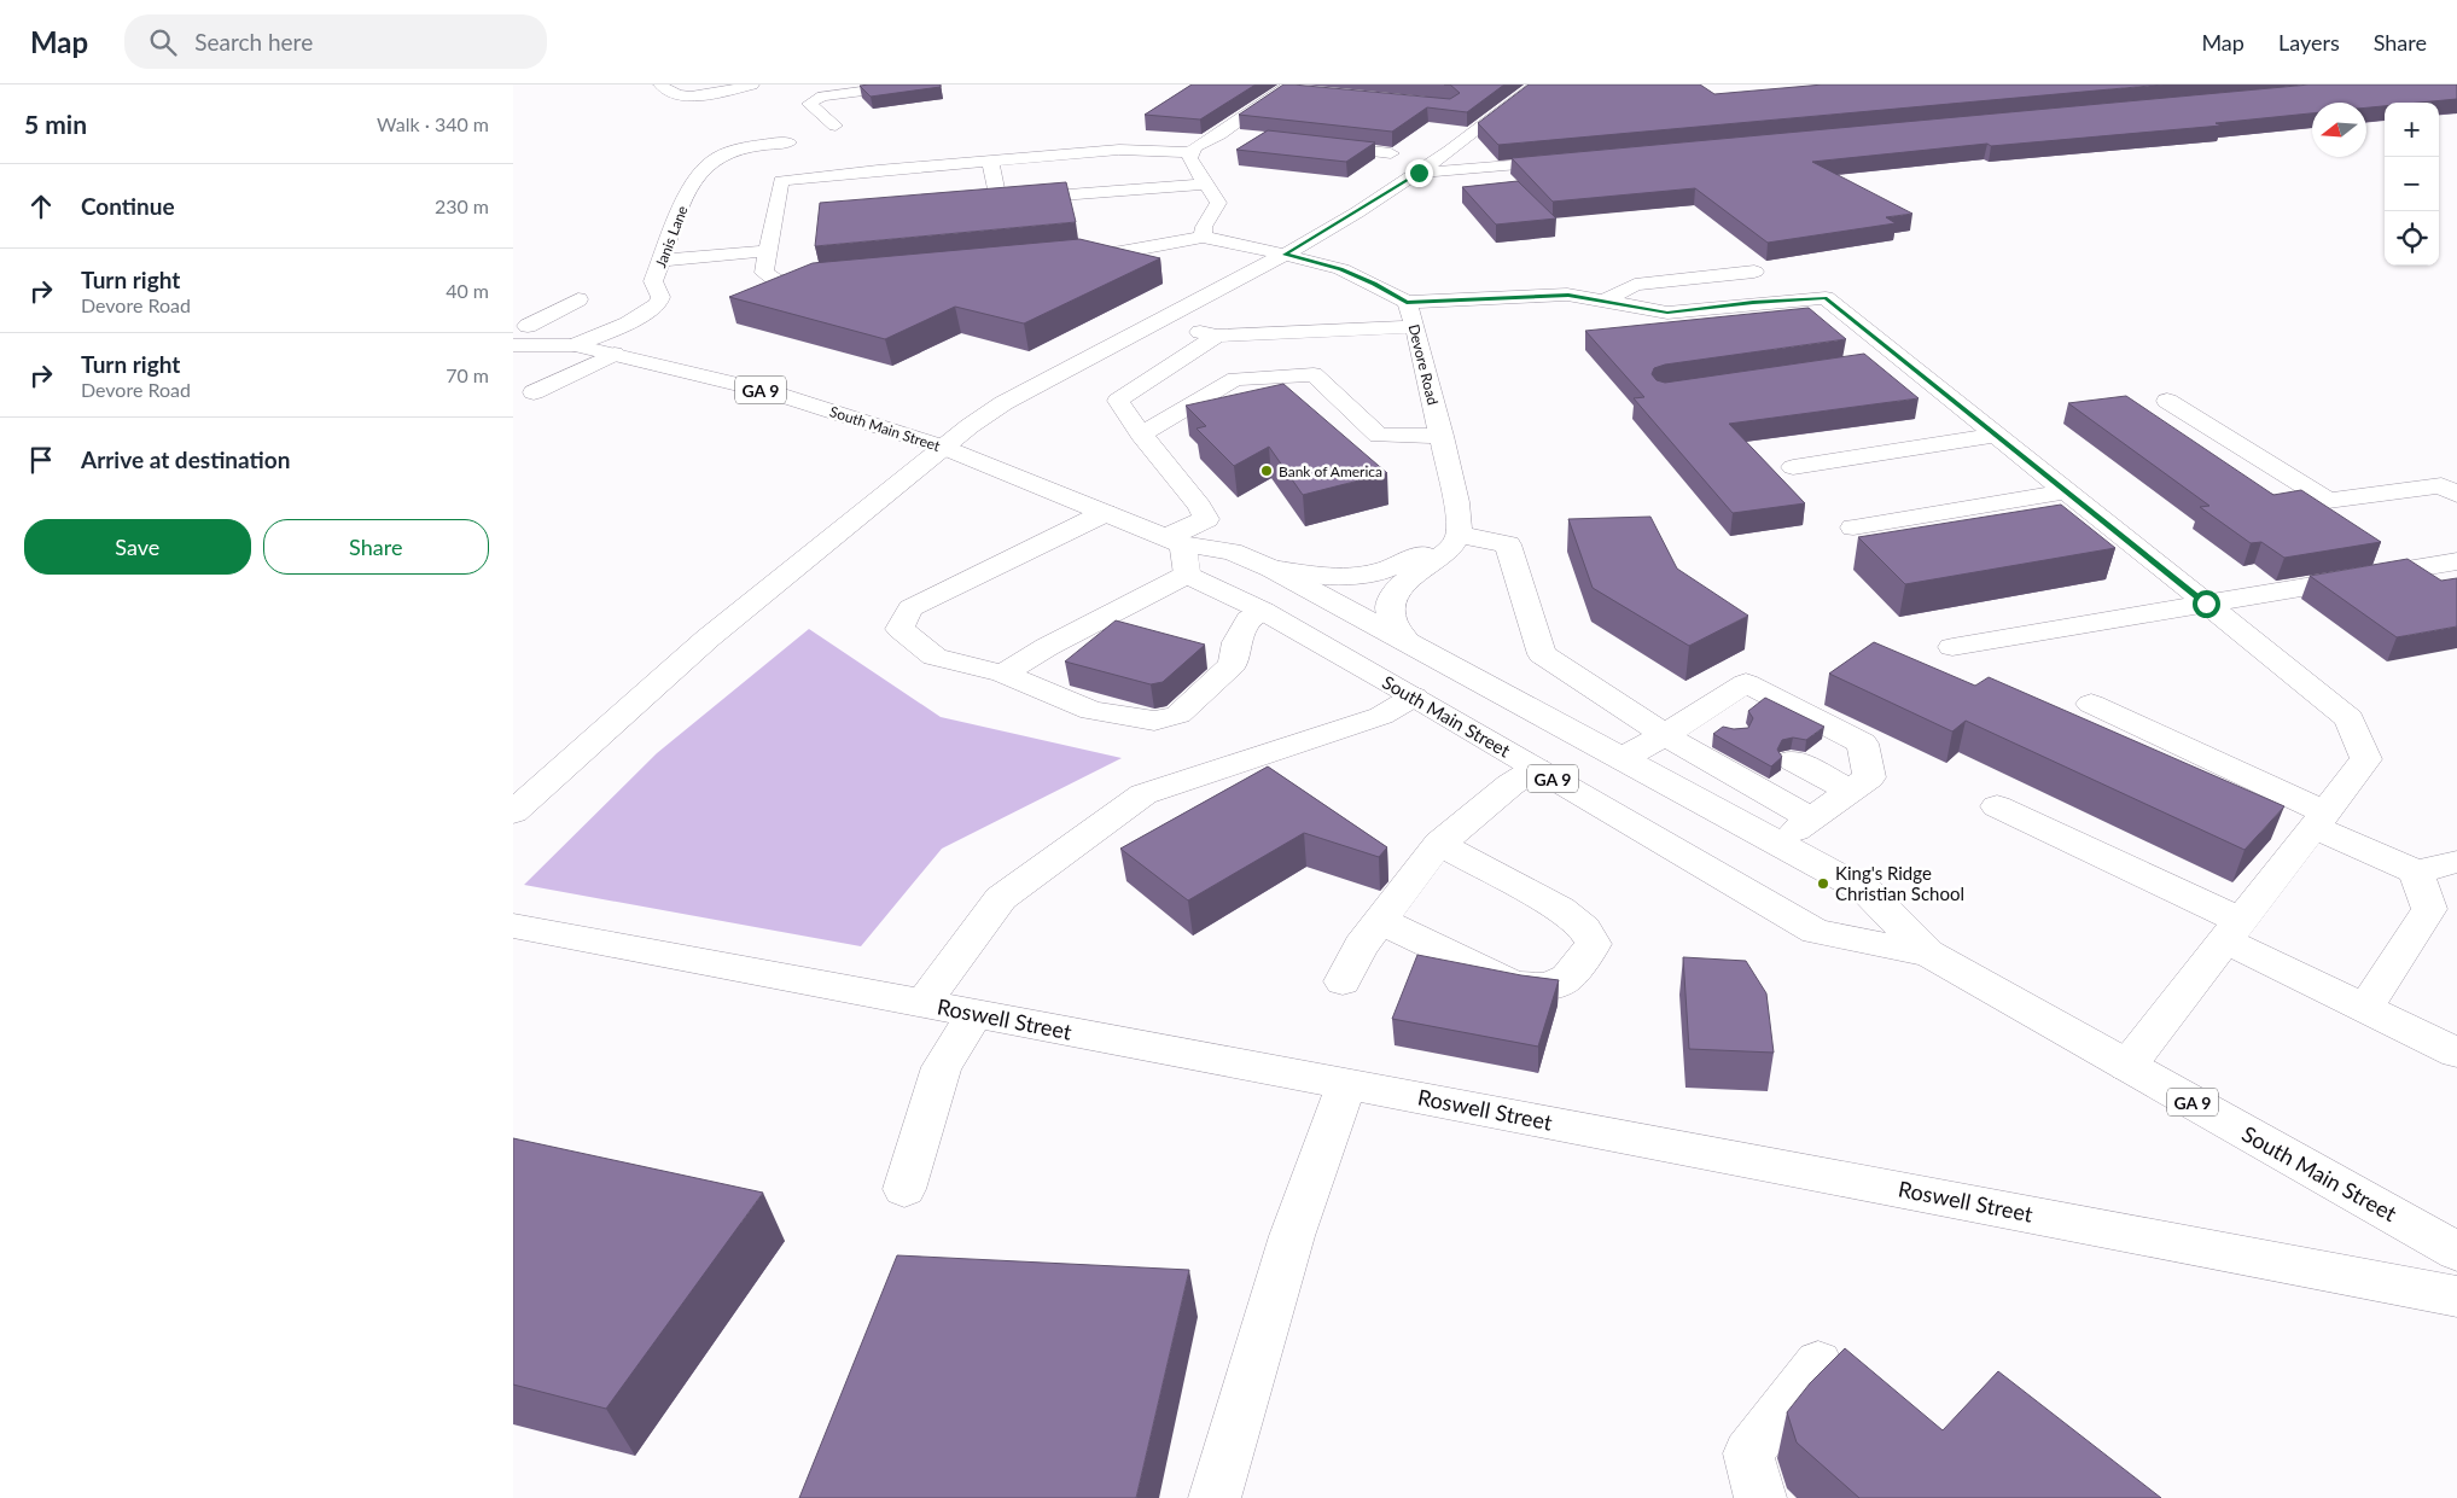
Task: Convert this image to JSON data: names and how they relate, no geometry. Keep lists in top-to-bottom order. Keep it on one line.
{"streets":{"main road":["Janis Lane","Devore Road","GA 9","South Main Street","Roswell Street"]},"crossings":[["Janis Lane","South Main Street"]],"places":["Bank of America","King's Ridge Christian School"],"north":"left","page":{"header":"Map","search":"Search here","nav":["Map","Layers","Share"],"heading":["5 min","Walk · 340 m"],"map_buttons":["+","−"],"list":[["Continue","230 m"],["Turn right","Devore Road","40 m"],["Turn right","Devore Road","70 m"],"Arrive at destination"],"buttons":["Save","Share"]}}
